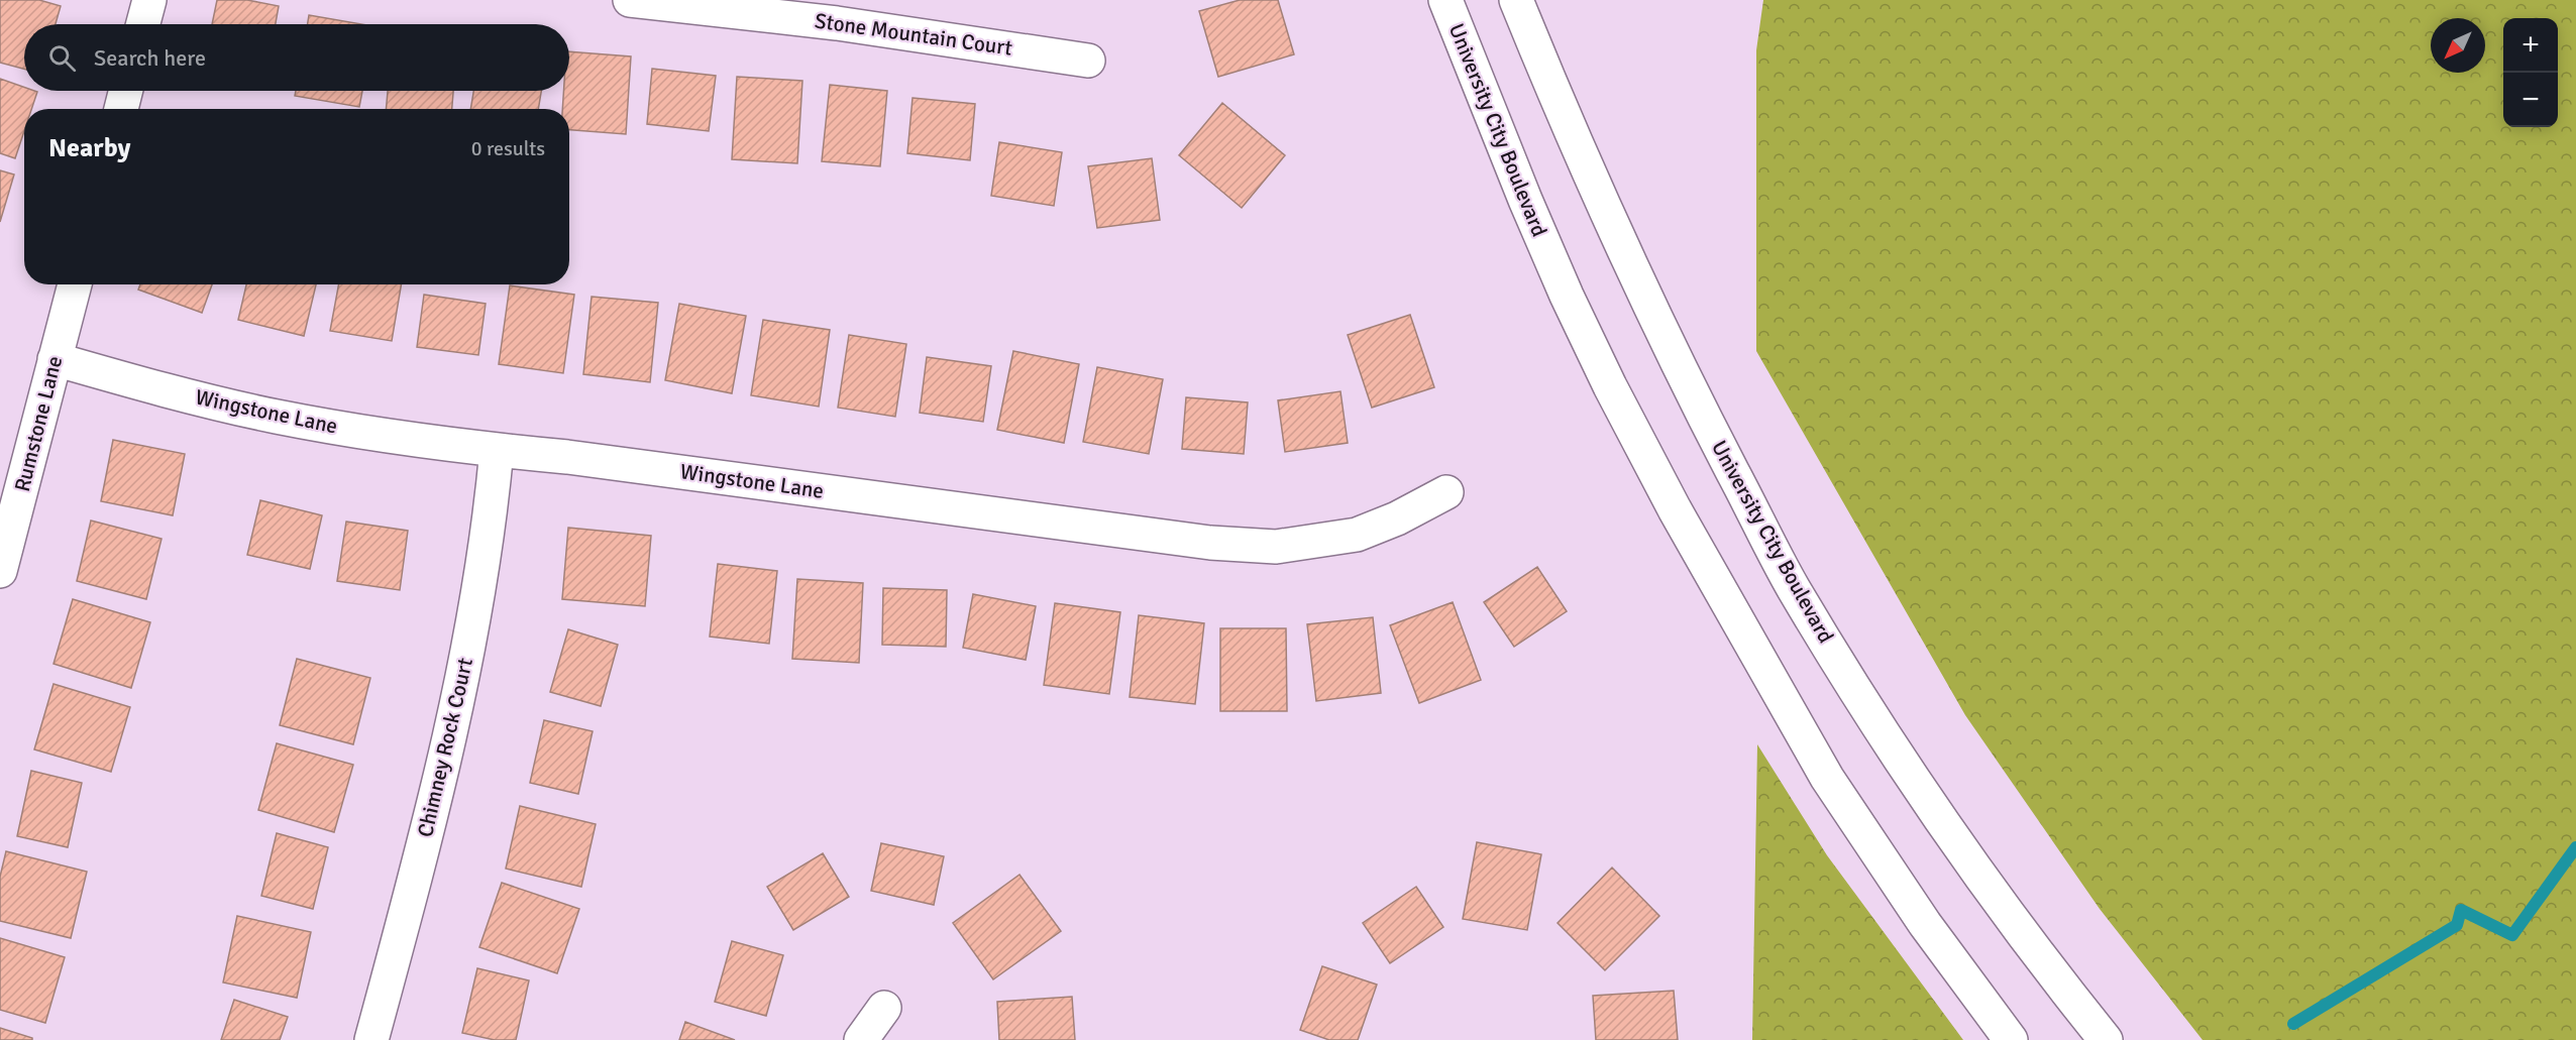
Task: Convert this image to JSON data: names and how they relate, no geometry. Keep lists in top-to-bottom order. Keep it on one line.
{"streets":{"street":["Stone Mountain Court","University City Boulevard","Wingstone Lane","Rumstone Lane","Chimney Rock Court"]},"crossings":[["Wingstone Lane","Rumstone Lane"],["Wingstone Lane","Chimney Rock Court"]],"north":"bottom left","page":{"map_buttons":["+","−"],"search":"Search here","heading":["Nearby","0 results"]}}
